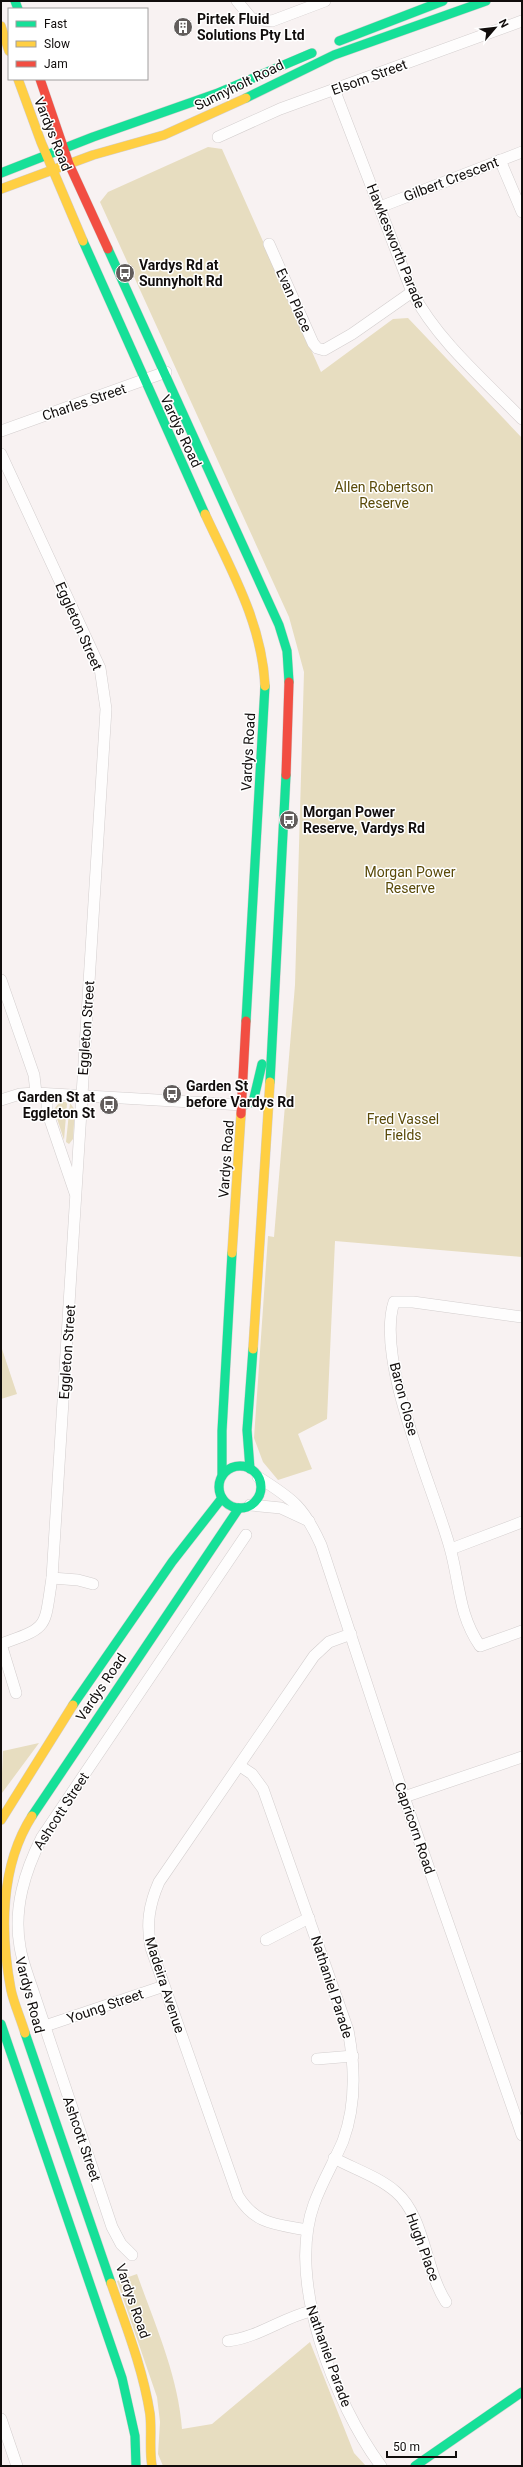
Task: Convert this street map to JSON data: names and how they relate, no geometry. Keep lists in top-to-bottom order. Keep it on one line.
{"streets":{"main road":["Sunnyholt Road","Vardys Road"],"street":["Elsom Street","Gilbert Crescent","Hawkesworth Parade","Evan Place","Charles Street","Eggleton Street","Baron Close","Ashcott Street","Capricorn Road","Madeira Avenue","Nathaniel Parade","Young Street","Hugh Place"]},"crossings":[["Elsom Street","Hawkesworth Parade"],["Sunnyholt Road","Vardys Road"],["Vardys Road","Charles Street"],["Vardys Road","Capricorn Road"],["Gilbert Crescent","Hawkesworth Parade"],["Hawkesworth Parade","Evan Place"],["Ashcott Street","Young Street"],["Capricorn Road","Madeira Avenue"],["Madeira Avenue","Nathaniel Parade"],["Madeira Avenue","Young Street"],["Nathaniel Parade","Hugh Place"]],"parks":["Allen Robertson Reserve","Morgan Power Reserve","Fred Vassel Fields"],"places":{"building":["Pirtek Fluid Solutions Pty Ltd"],"bus stop":["Vardys Rd at Sunnyholt Rd","Morgan Power Reserve, Vardys Rd","Garden St before Vardys Rd","Garden St at Eggleton St"]},"legend":["Fast","Slow","Jam"],"scale_bar":"50 m","north":"top right"}
